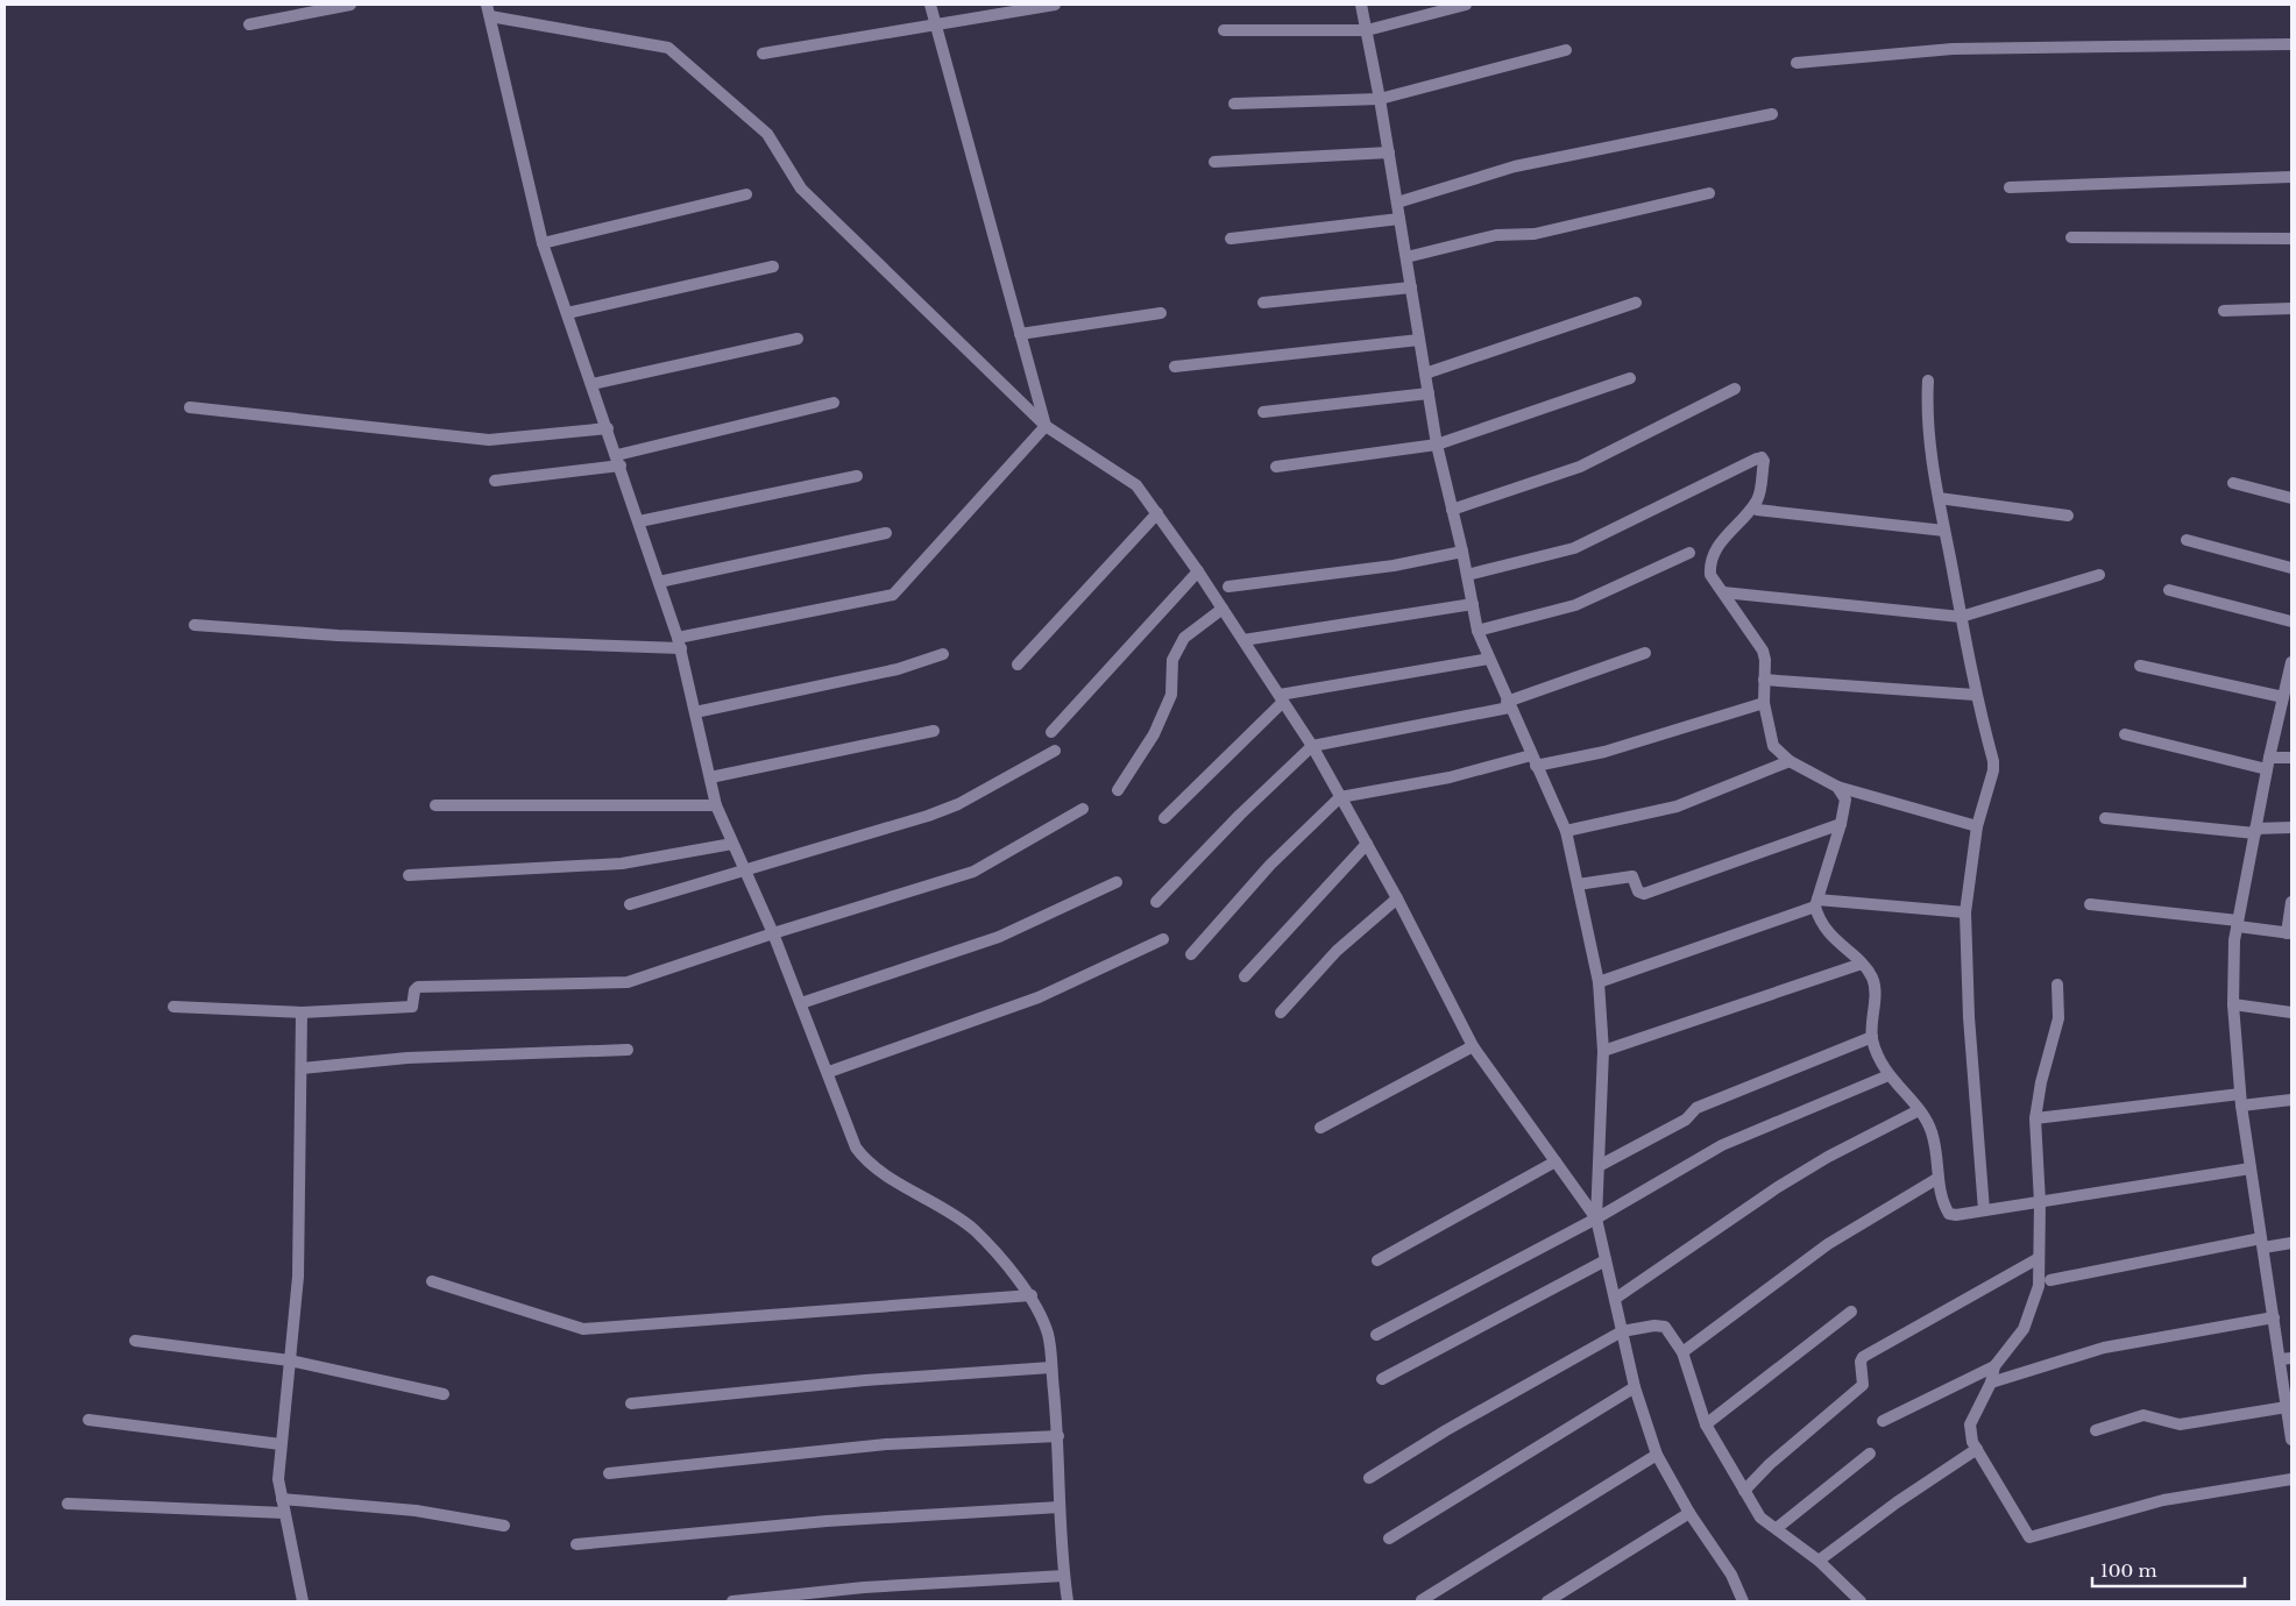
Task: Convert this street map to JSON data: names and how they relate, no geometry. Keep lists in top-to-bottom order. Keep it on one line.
{"scale_bar":"100 m"}
